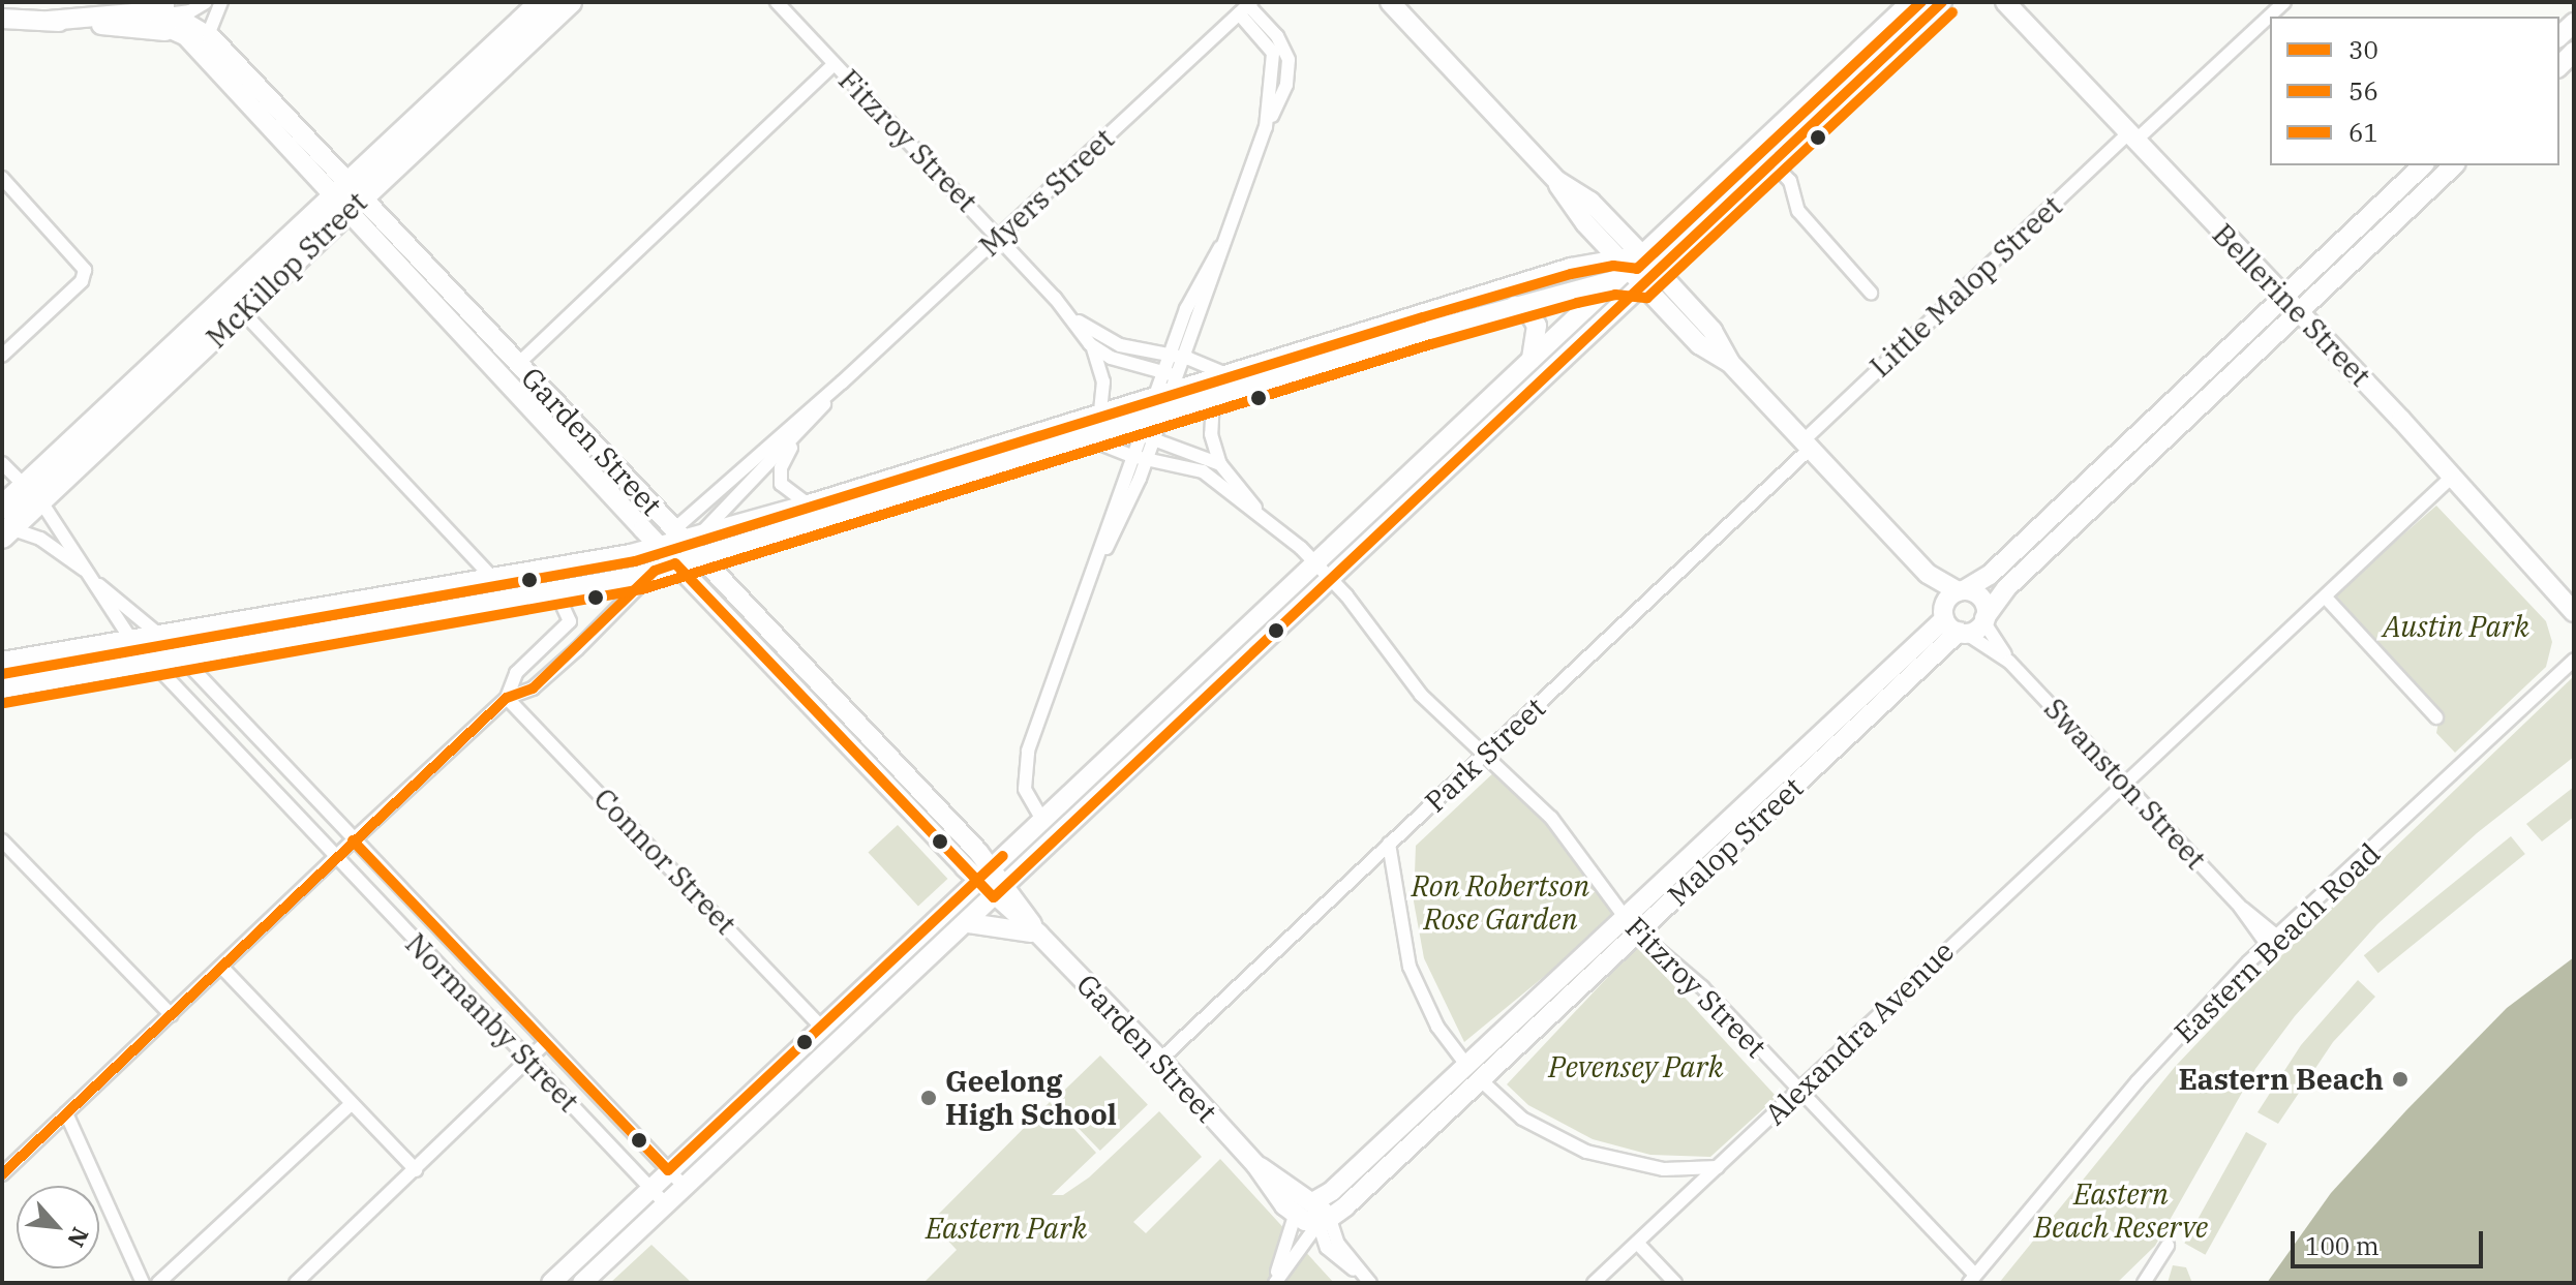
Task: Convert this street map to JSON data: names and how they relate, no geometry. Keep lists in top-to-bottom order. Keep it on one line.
{"streets":{"highway":["McKillop Street"],"street":["Fitzroy Street","Myers Street","Little Malop Street","Bellerine Street","Garden Street","Park Street","Swanston Street","Malop Street","Connor Street","Eastern Beach Road","Normanby Street","Alexandra Avenue"]},"crossings":[["Fitzroy Street","Myers Street"],["Fitzroy Street","Park Street"],["Fitzroy Street","Malop Street"],["Fitzroy Street","Eastern Beach Road"],["Fitzroy Street","Alexandra Avenue"],["Myers Street","Garden Street"],["McKillop Street","Garden Street"],["McKillop Street","Normanby Street"],["Little Malop Street","Bellerine Street"],["Little Malop Street","Park Street"],["Bellerine Street","Alexandra Avenue"],["Garden Street","Park Street"],["Garden Street","Malop Street"],["Swanston Street","Malop Street"],["Swanston Street","Eastern Beach Road"],["Swanston Street","Alexandra Avenue"]],"parks":["Austin Park","Ron Robertson Rose Garden","Pevensey Park","Eastern Beach Reserve","Eastern Park"],"places":["Eastern Beach","Geelong High School"],"lines":["transit line 30","transit line 61","transit line 56"],"legend":["30","56","61"],"scale_bar":"100 m","north":"bottom right"}
